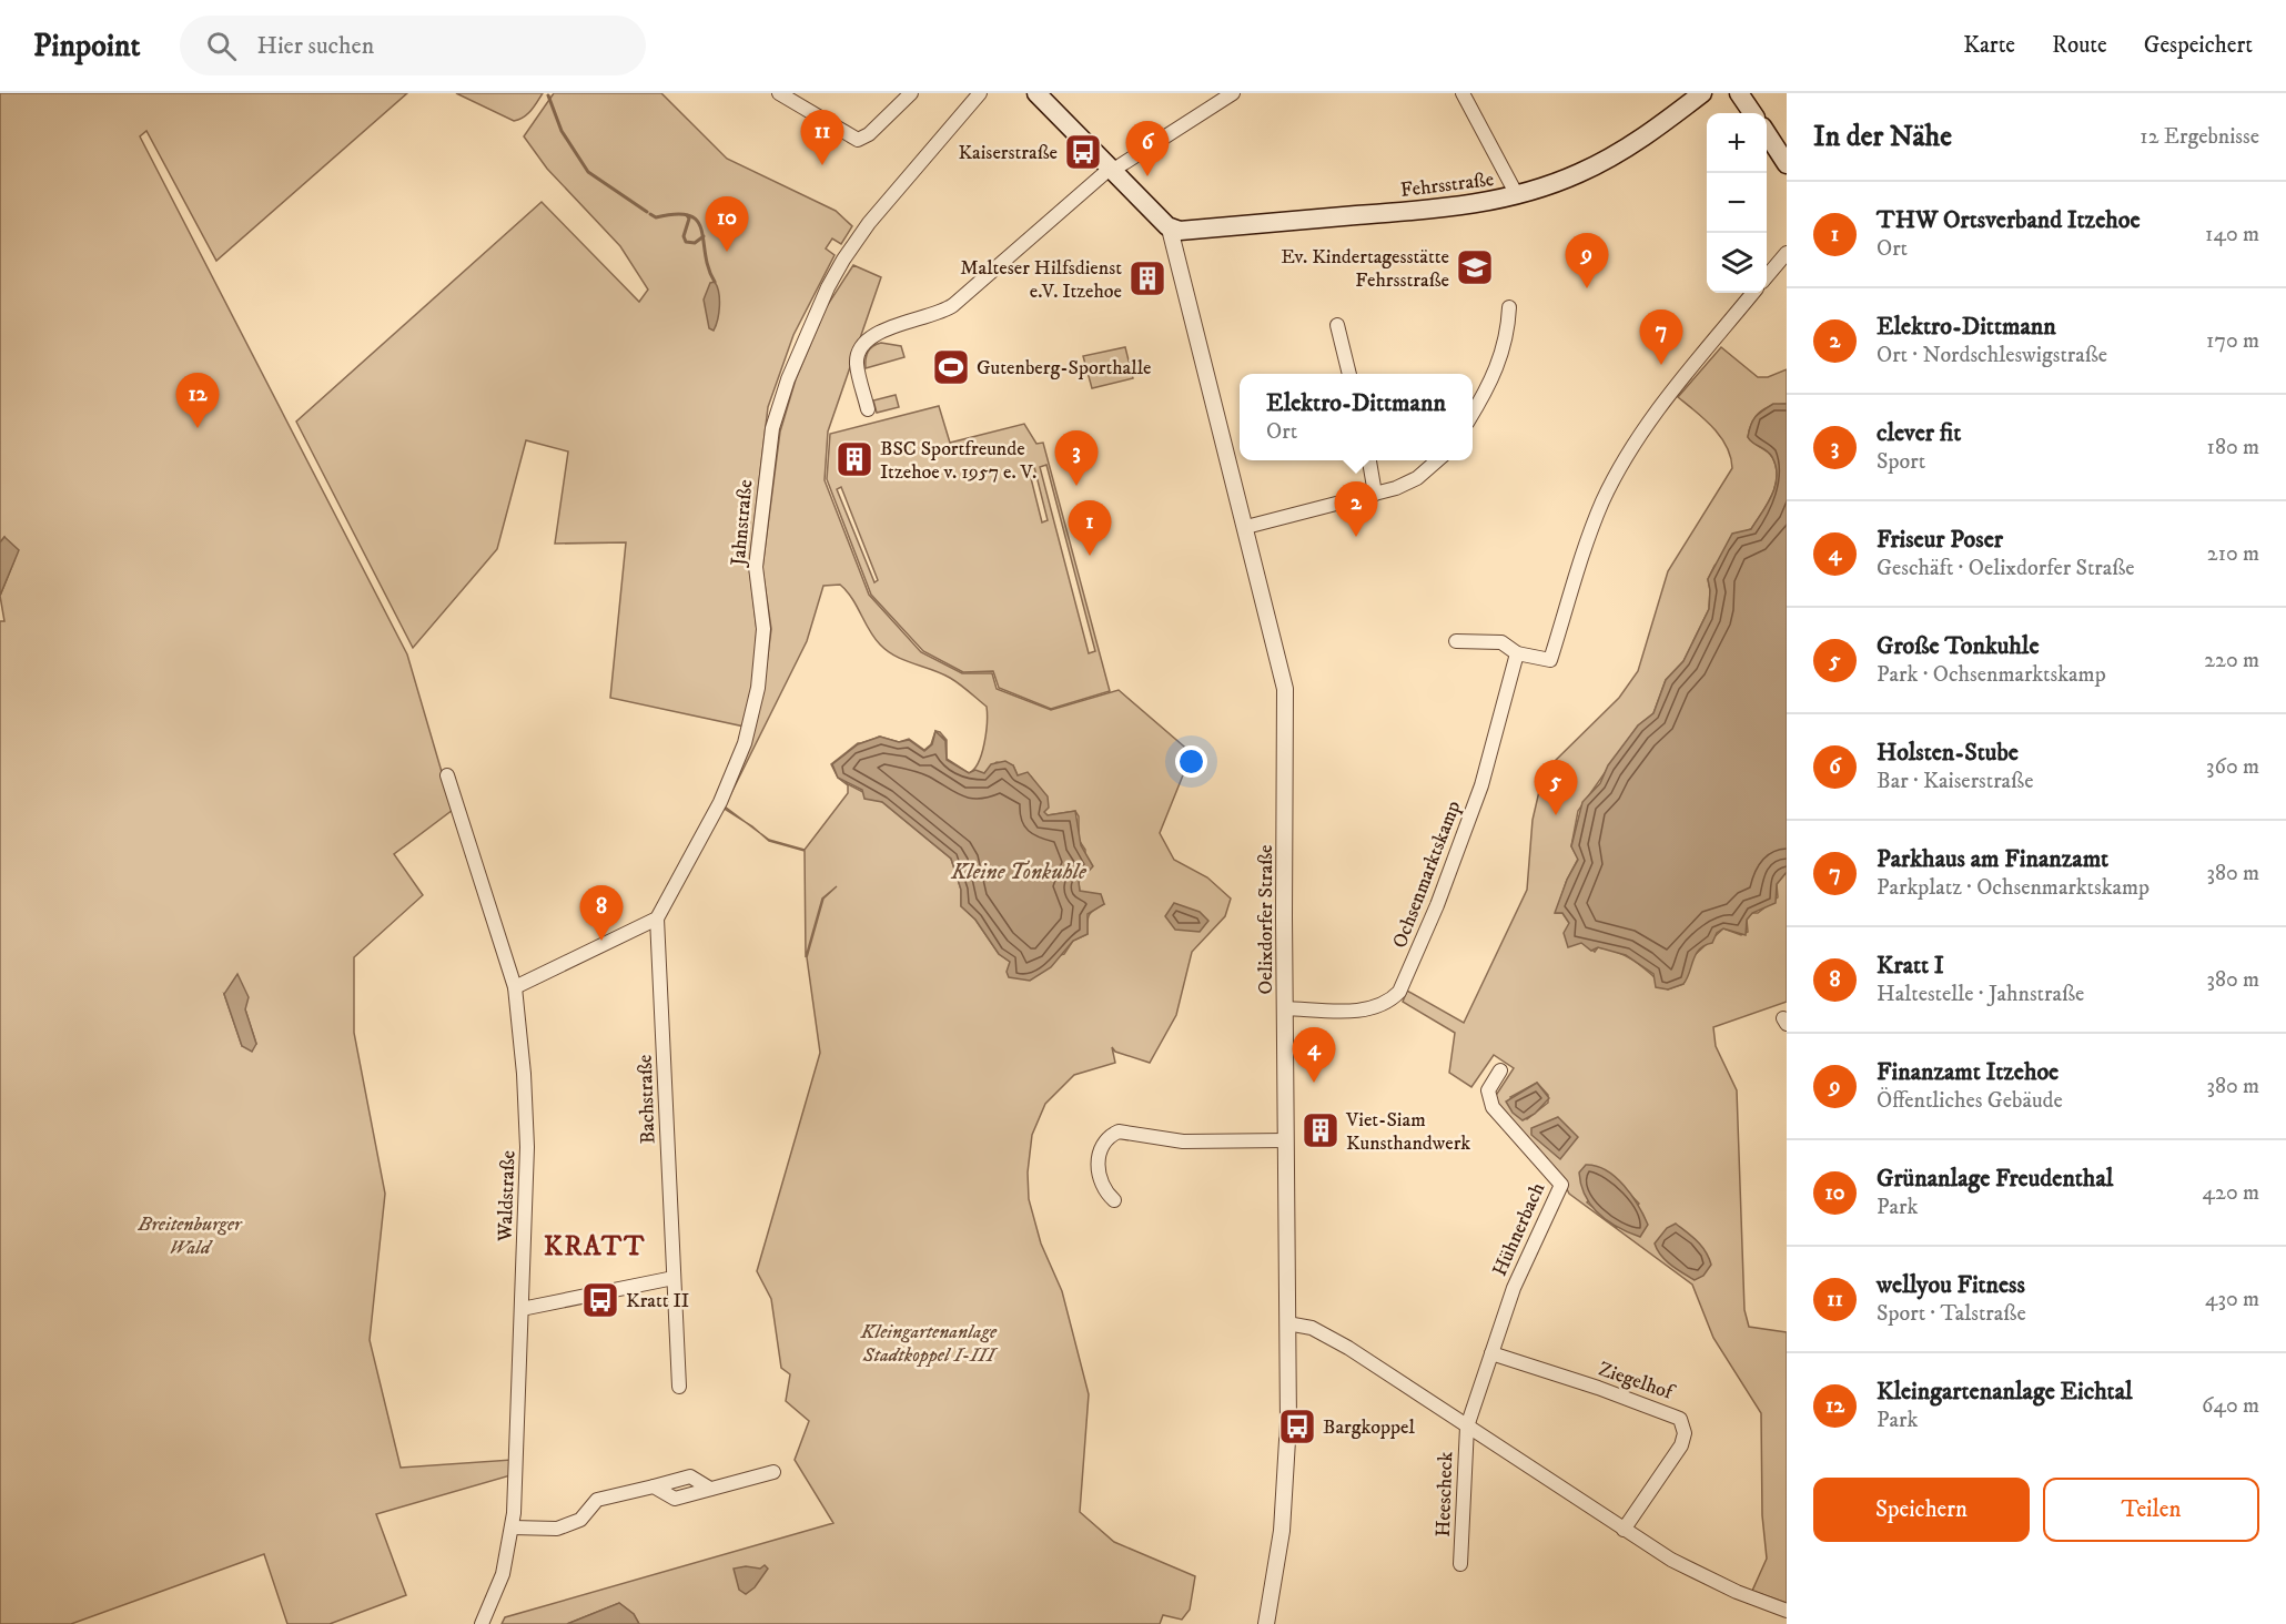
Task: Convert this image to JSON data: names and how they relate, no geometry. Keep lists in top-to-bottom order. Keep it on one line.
{"streets":{"main road":["Fehrsstraße"],"street":["Jahnstraße","Ochsenmarktskamp","Oelixdorfer Straße","Bachstraße","Waldstraße","Hühnerbach","Ziegelhof","Heescheck"]},"crossings":[["Fehrsstraße","Oelixdorfer Straße"],["Jahnstraße","Bachstraße"],["Ochsenmarktskamp","Oelixdorfer Straße"],["Hühnerbach","Ziegelhof"],["Hühnerbach","Heescheck"]],"districts":["KRATT"],"water":["Kleine Tonkuhle"],"parks":["Breitenburger Wald","Kleingartenanlage Stadtkoppel I-III"],"places":{"bus stop":["Kaiserstraße","Kratt II","Bargkoppel"],"school or university":["Ev. Kindertagesstätte Fehrsstraße"],"building":["Malteser Hilfsdienst e.V. Itzehoe","BSC Sportfreunde Itzehoe v. 1957 e. V.","Viet-Siam Kunsthandwerk"],"sports":["Gutenberg-Sporthalle"]},"page":{"header":"Pinpoint","search":"Hier suchen","nav":["Karte","Route","Gespeichert"],"heading":["In der Nähe","12 Ergebnisse"],"pins":["11","6","10","9","7","12","3","2","1","5","8","4"],"map_buttons":["+","−"],"list":[{"mark":"1","name":"THW Ortsverband Itzehoe","note":"Ort","value":"140 m"},{"mark":"2","name":"Elektro-Dittmann","note":"Ort · Nordschleswigstraße","value":"170 m"},{"mark":"3","name":"clever fit","note":"Sport","value":"180 m"},{"mark":"4","name":"Friseur Poser","note":"Geschäft · Oelixdorfer Straße","value":"210 m"},{"mark":"5","name":"Große Tonkuhle","note":"Park · Ochsenmarktskamp","value":"220 m"},{"mark":"6","name":"Holsten-Stube","note":"Bar · Kaiserstraße","value":"360 m"},{"mark":"7","name":"Parkhaus am Finanzamt","note":"Parkplatz · Ochsenmarktskamp","value":"380 m"},{"mark":"8","name":"Kratt I","note":"Haltestelle · Jahnstraße","value":"380 m"},{"mark":"9","name":"Finanzamt Itzehoe","note":"Öffentliches Gebäude","value":"380 m"},{"mark":"10","name":"Grünanlage Freudenthal","note":"Park","value":"420 m"},{"mark":"11","name":"wellyou Fitness","note":"Sport · Talstraße","value":"430 m"},{"mark":"12","name":"Kleingartenanlage Eichtal","note":"Park","value":"640 m"}],"popup":["Elektro-Dittmann","Ort"],"buttons":["Speichern","Teilen"]}}
